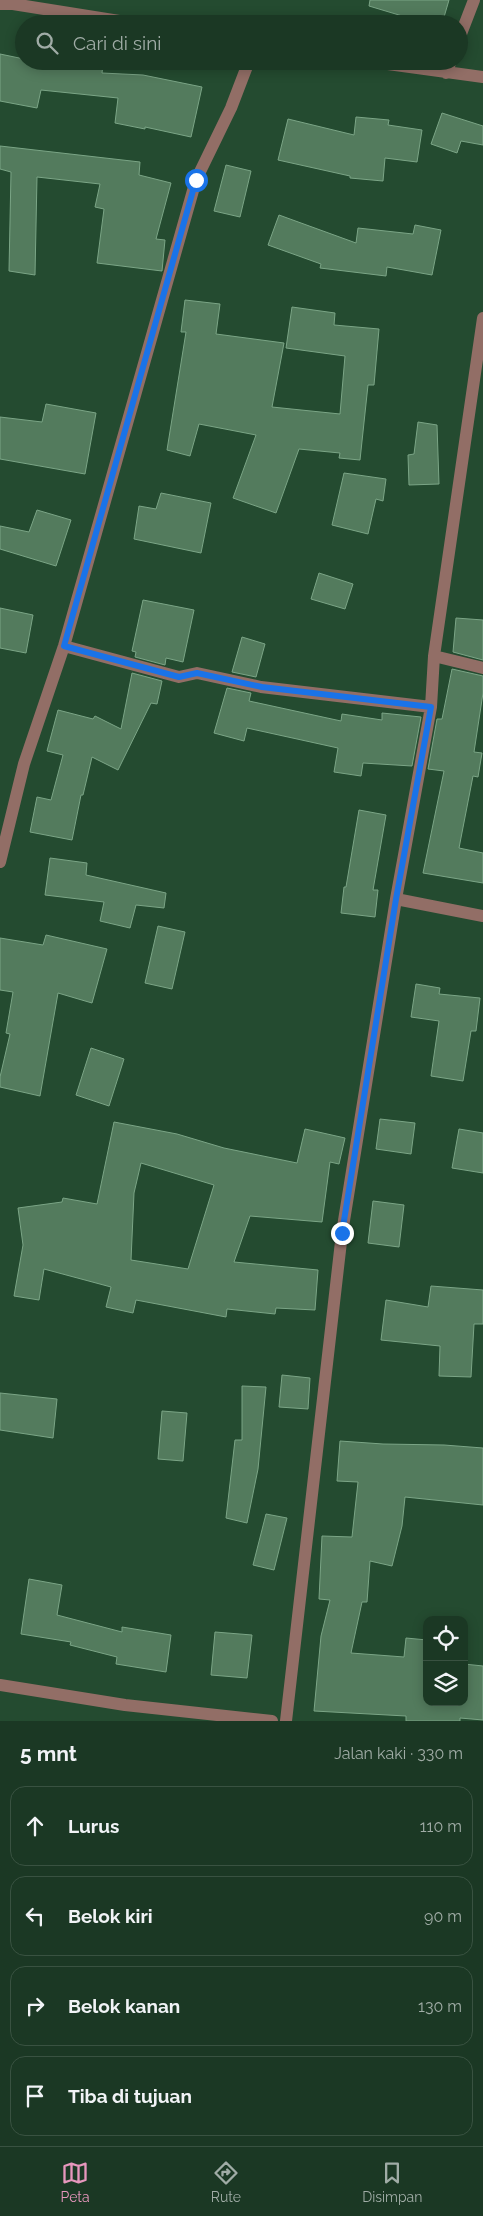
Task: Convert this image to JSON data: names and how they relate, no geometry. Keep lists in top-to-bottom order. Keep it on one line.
{"page":{"search":"Cari di sini","heading":["5 mnt","Jalan kaki · 330 m"],"list":[["Lurus","110 m"],["Belok kiri","90 m"],["Belok kanan","130 m"],"Tiba di tujuan"],"nav":["Peta","Rute","Disimpan"]}}
